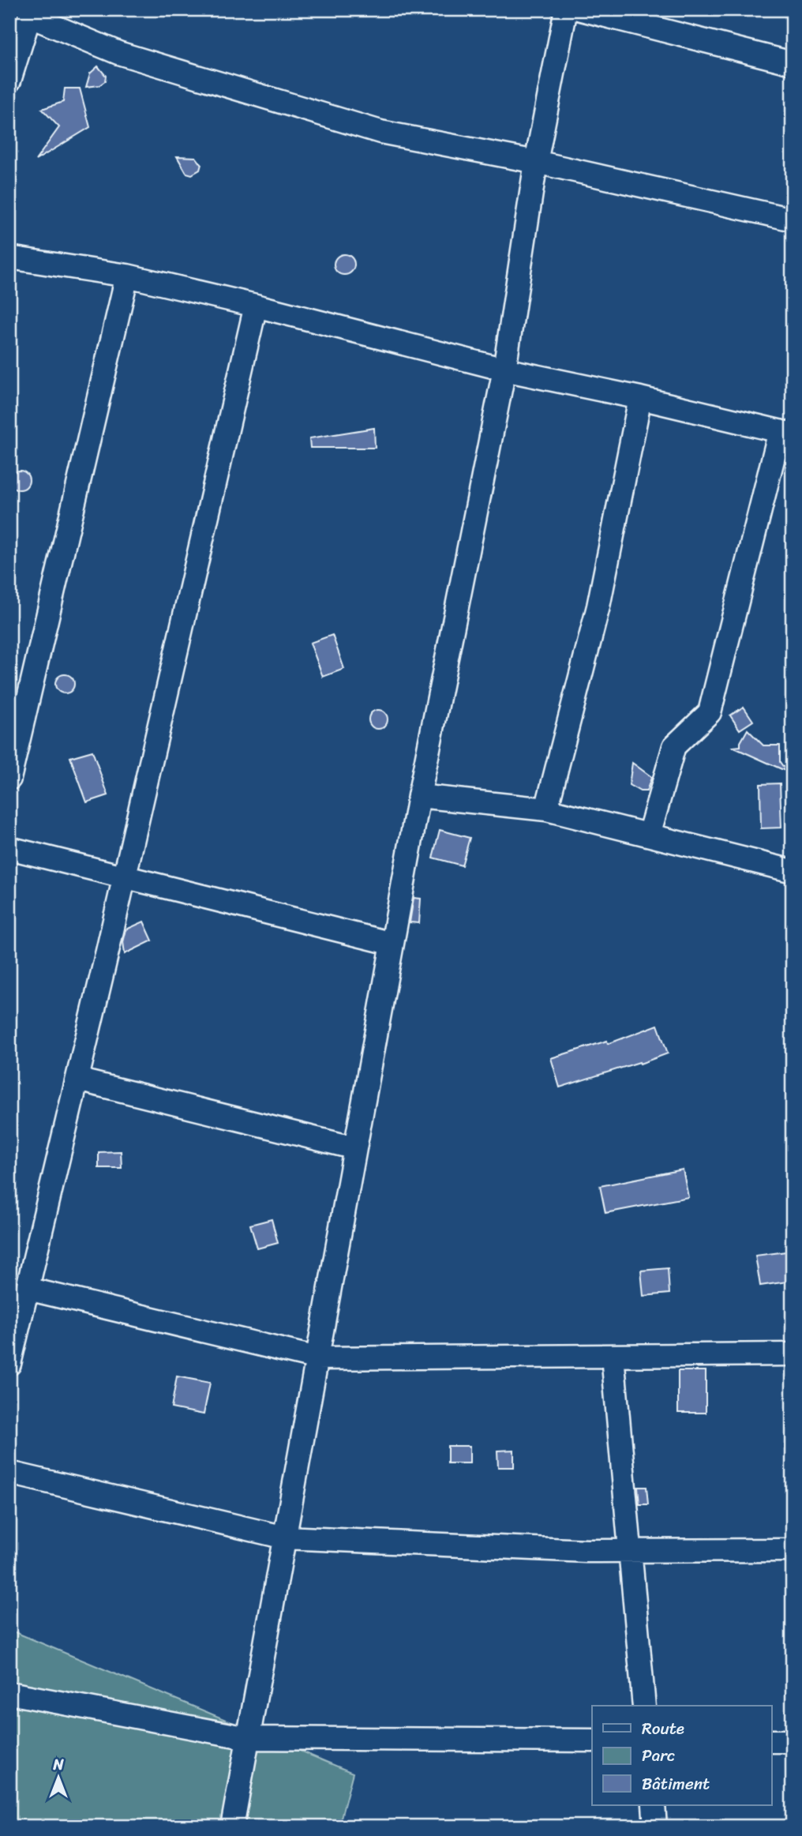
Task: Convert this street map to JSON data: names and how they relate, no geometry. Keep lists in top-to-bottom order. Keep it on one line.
{"legend":["Route","Parc","Bâtiment"],"north":"top"}
